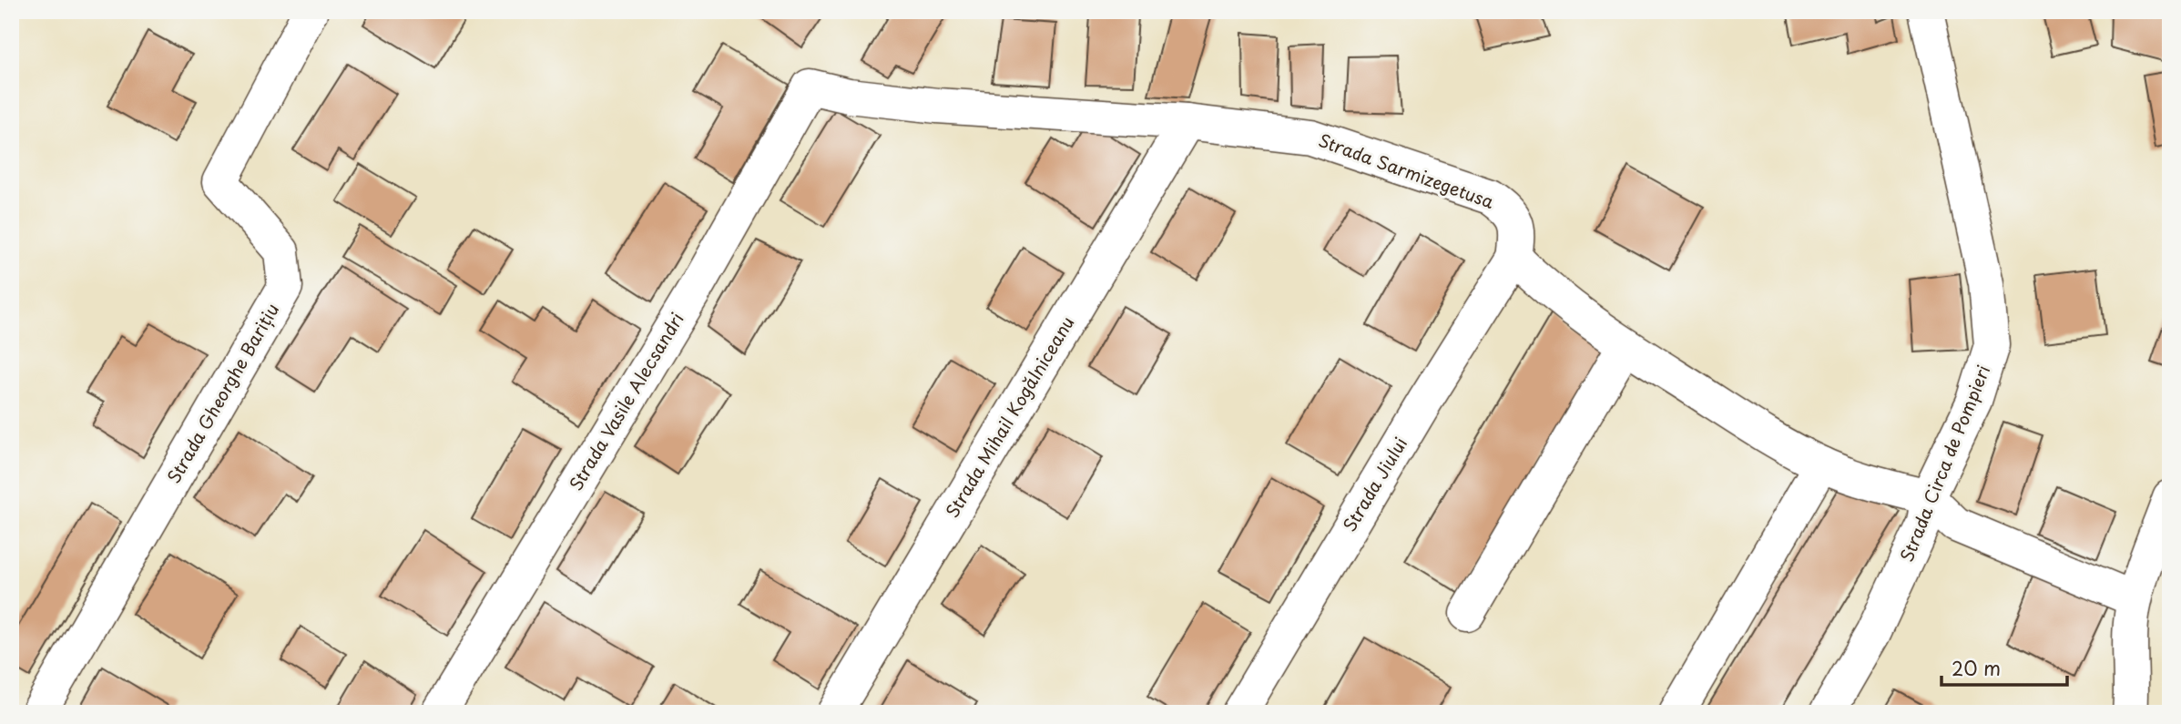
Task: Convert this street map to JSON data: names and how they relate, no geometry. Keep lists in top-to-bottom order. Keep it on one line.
{"streets":{"street":["Strada Sarmizegetusa","Strada Gheorghe Barițiu","Strada Vasile Alecsandri","Strada Mihail Kogălniceanu","Strada Circa de Pompieri","Strada Jiului"]},"crossings":[["Strada Sarmizegetusa","Strada Vasile Alecsandri"],["Strada Sarmizegetusa","Strada Mihail Kogălniceanu"],["Strada Sarmizegetusa","Strada Jiului"]],"scale_bar":"20 m"}
